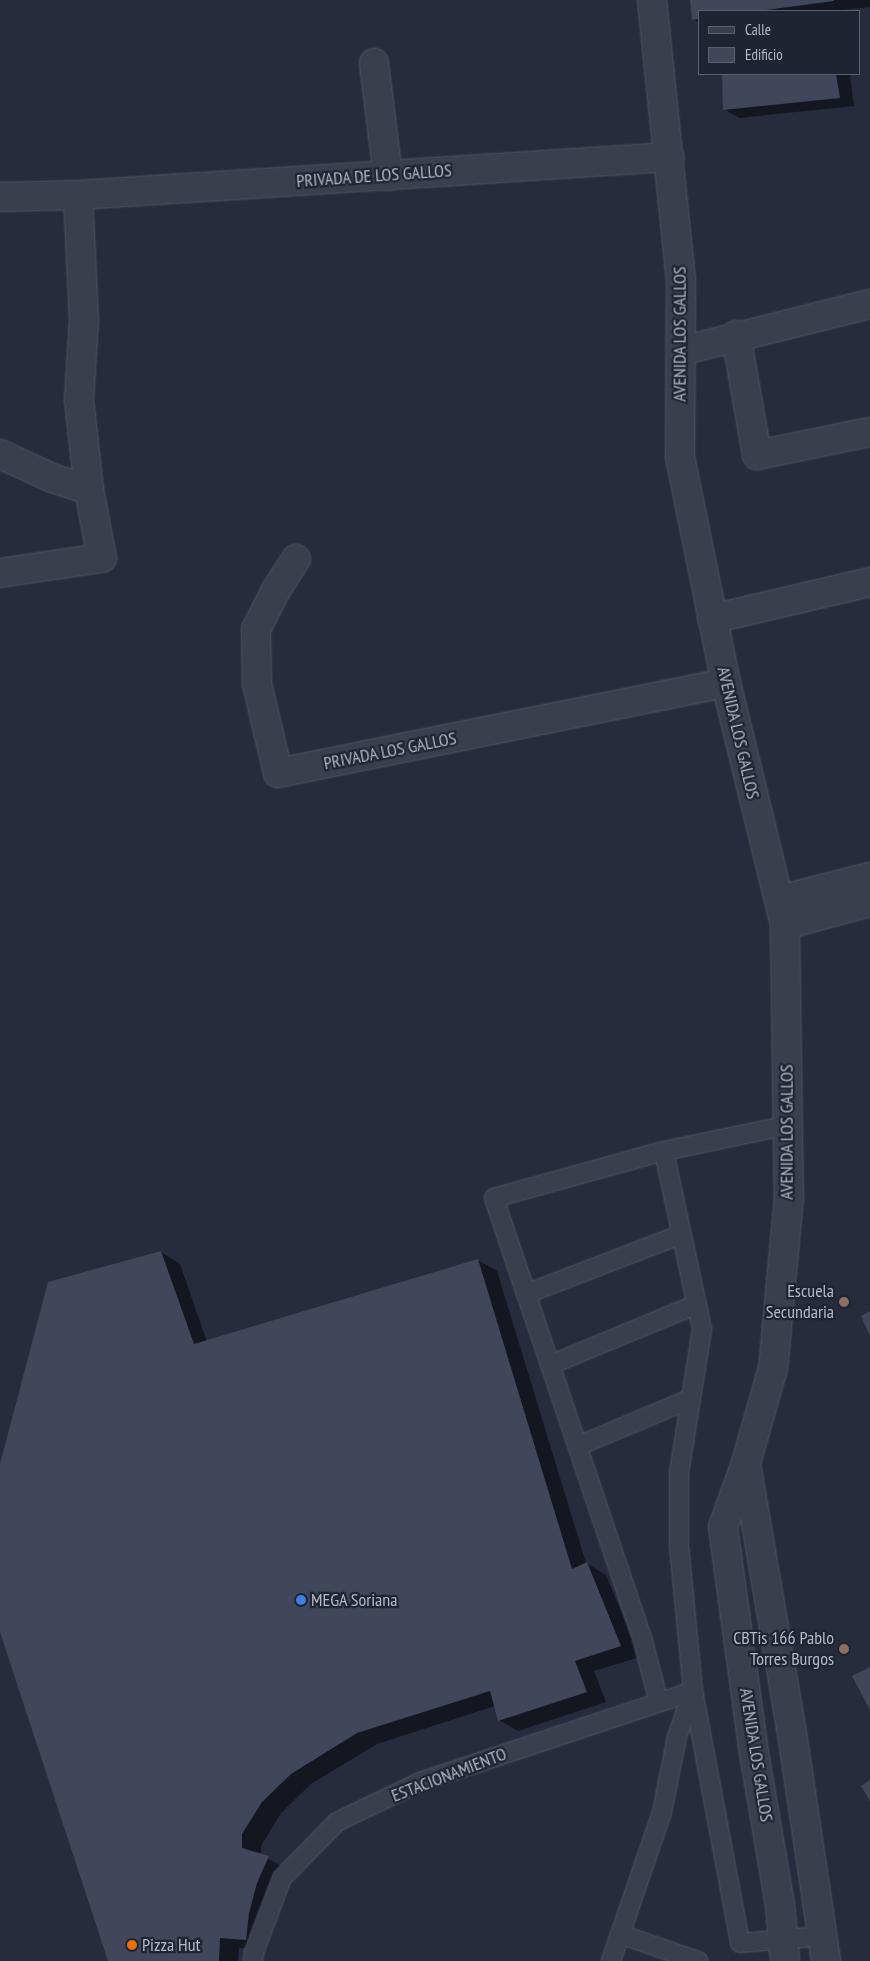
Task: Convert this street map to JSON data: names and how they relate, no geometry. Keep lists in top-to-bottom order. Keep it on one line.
{"streets":{"street":["PRIVADA DE LOS GALLOS","AVENIDA LOS GALLOS","PRIVADA LOS GALLOS"],"lane":["ESTACIONAMIENTO"]},"crossings":[["PRIVADA DE LOS GALLOS","AVENIDA LOS GALLOS"],["AVENIDA LOS GALLOS","PRIVADA LOS GALLOS"]],"places":["Escuela Secundaria","MEGA Soriana","CBTis 166 Pablo Torres Burgos","Pizza Hut"],"legend":["Calle","Edificio"]}
